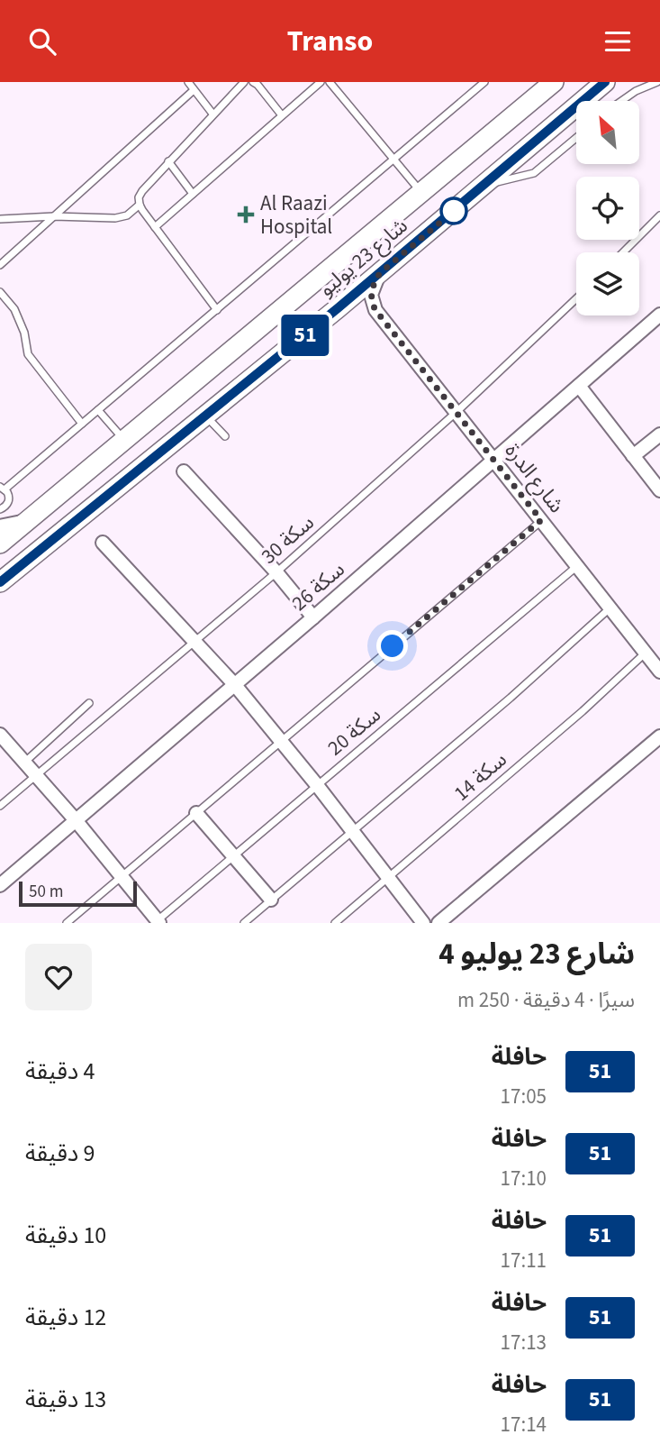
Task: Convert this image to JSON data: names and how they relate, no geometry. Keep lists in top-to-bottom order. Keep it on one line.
{"streets":{"main road":["شارع 23 يوليو"],"street":["شارع الدرة","سكة 26"],"lane":["سكة 30","سكة 20","سكة 14"]},"crossings":[["شارع الدرة","سكة 30"],["شارع الدرة","سكة 26"],["شارع الدرة","سكة 20"],["شارع الدرة","سكة 14"]],"places":{"health":["Al Raazi Hospital"]},"lines":["bus line 51"],"scale_bar":"50 m","north":"top left","page":{"header":"Transo","on_map":"51","scale":"50 m","heading":["شارع 23 يوليو 4","سيرًا · 4 دقيقة · 250 m"],"list":[{"mark":"51","name":"حافلة","note":"17:05","value":"4 دقيقة"},{"mark":"51","name":"حافلة","note":"17:10","value":"9 دقيقة"},{"mark":"51","name":"حافلة","note":"17:11","value":"10 دقيقة"},{"mark":"51","name":"حافلة","note":"17:13","value":"12 دقيقة"},{"mark":"51","name":"حافلة","note":"17:14","value":"13 دقيقة"}]}}
